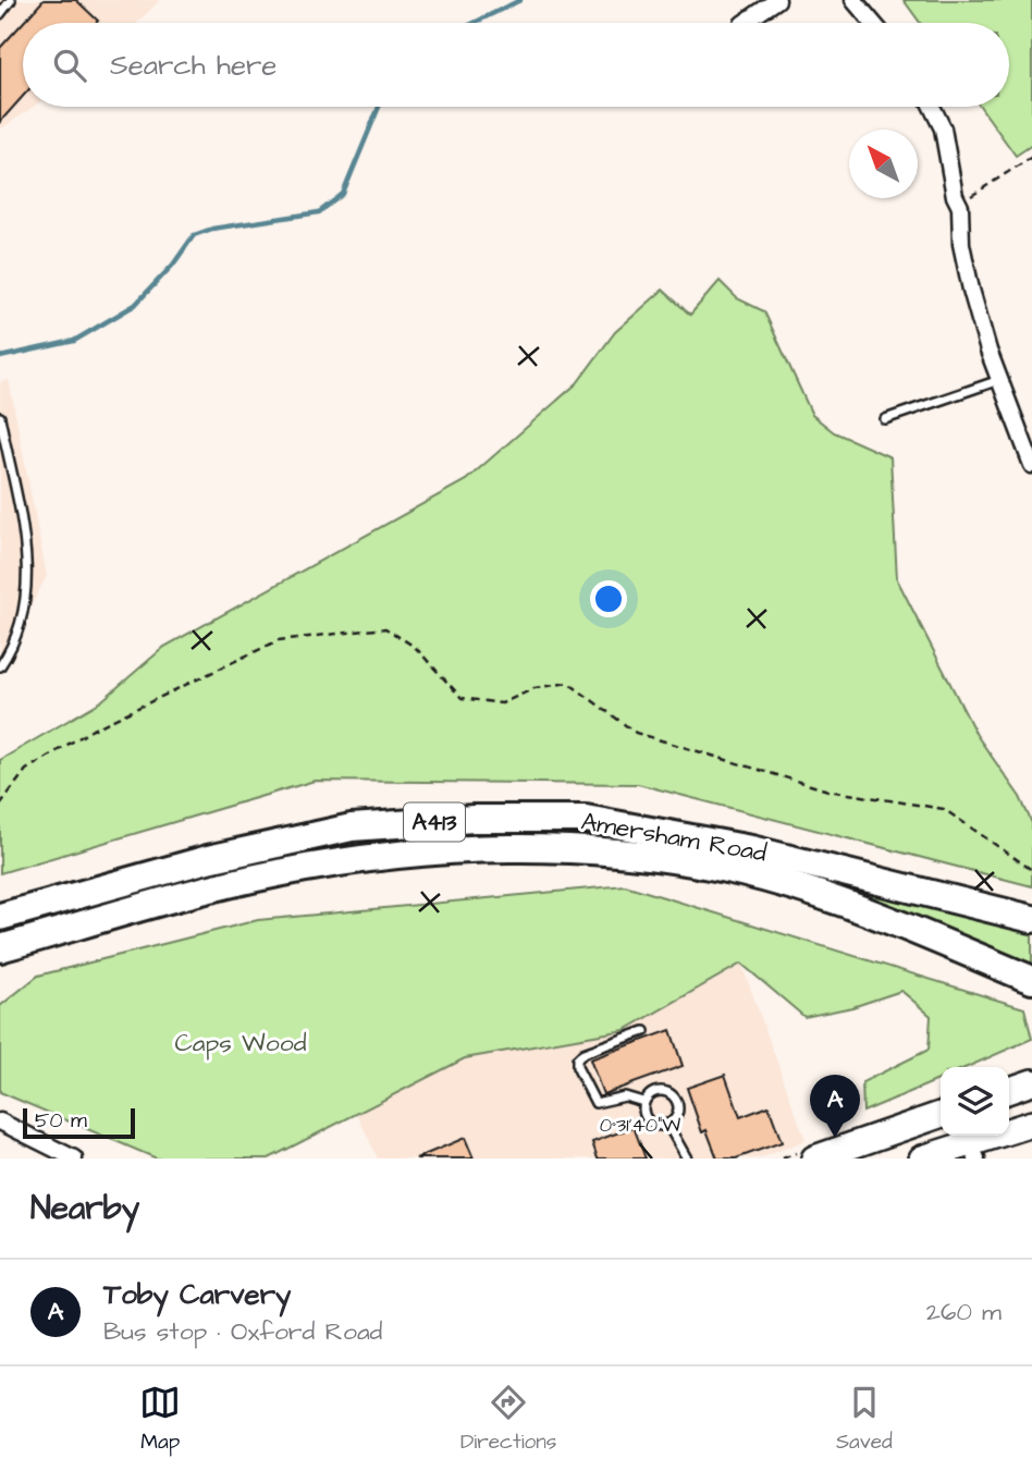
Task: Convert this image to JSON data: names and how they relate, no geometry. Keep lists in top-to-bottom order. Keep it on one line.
{"streets":{"highway":["A413","Amersham Road"]},"parks":["Caps Wood"],"scale_bar":"50 m","north":"top left","page":{"search":"Search here","pins":"A","scale":"50 m","heading":"Nearby","list":[{"mark":"A","name":"Toby Carvery","note":"Bus stop · Oxford Road","value":"260 m"}],"nav":["Map","Directions","Saved"]},"coordinates":["0°31'40\"W"]}
